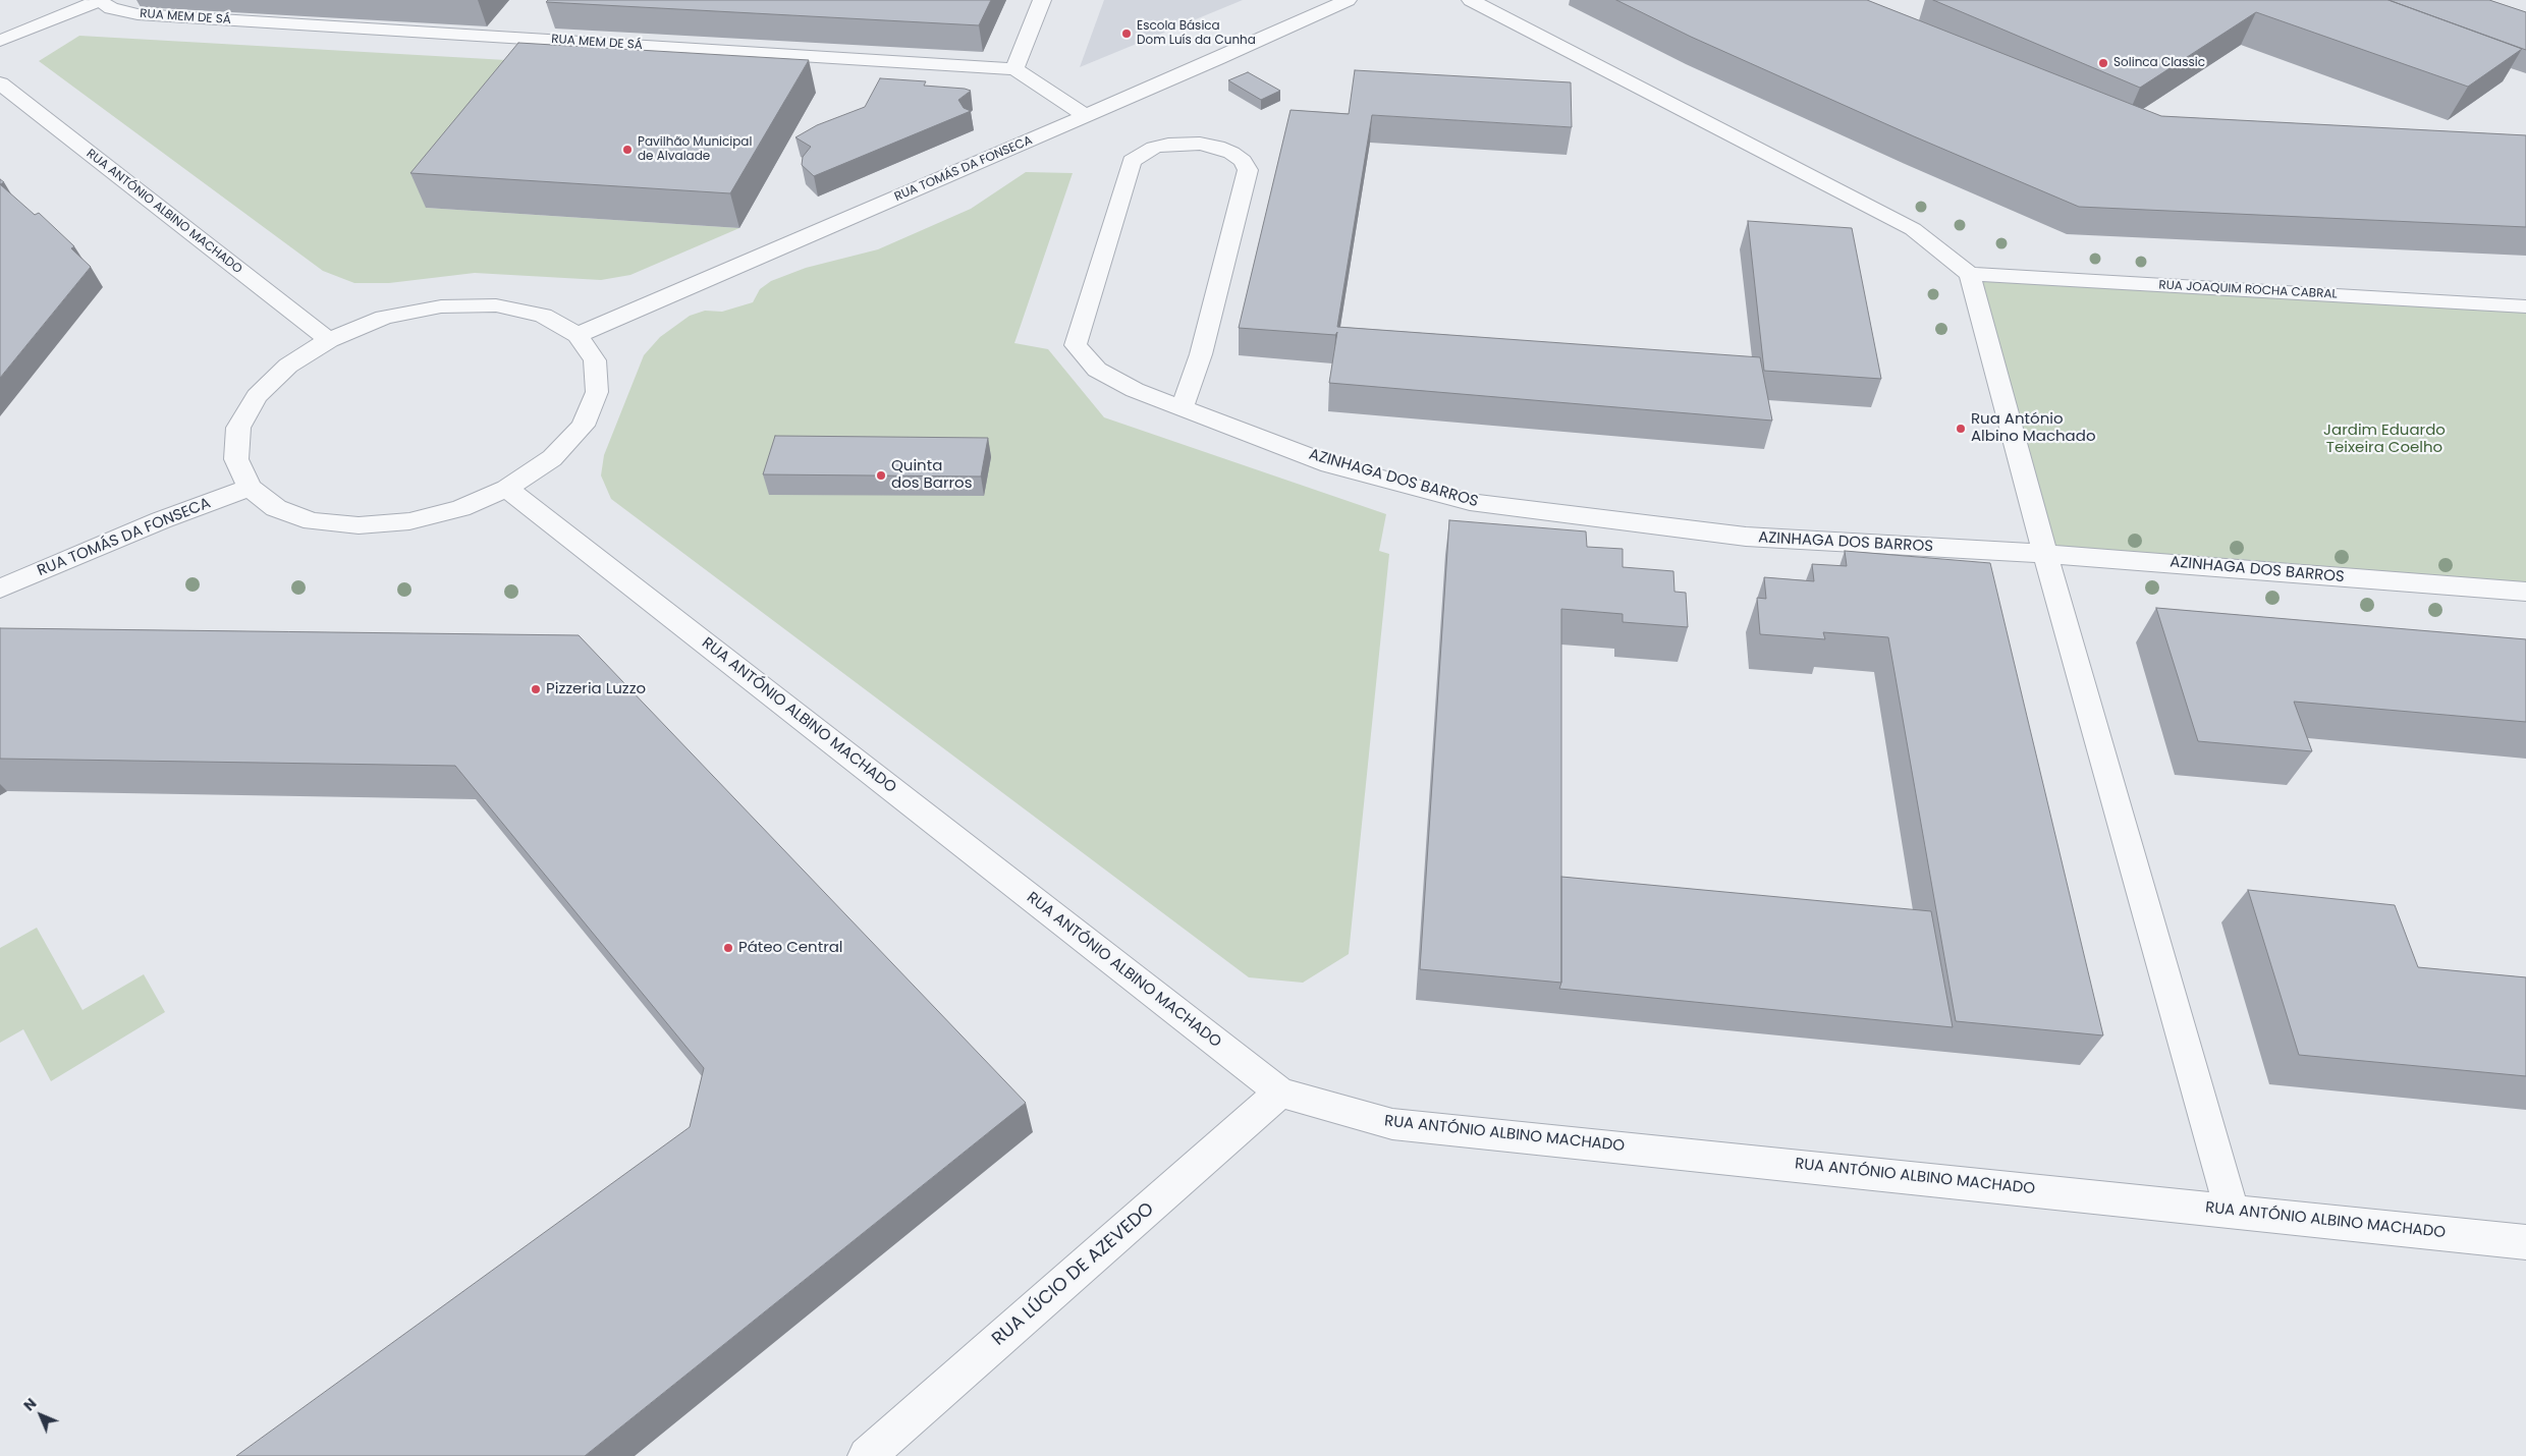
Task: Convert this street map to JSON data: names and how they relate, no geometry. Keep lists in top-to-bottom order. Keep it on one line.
{"streets":{"street":["RUA MEM DE SÁ","RUA TOMÁS DA FONSECA","RUA ANTÓNIO ALBINO MACHADO","RUA JOAQUIM ROCHA CABRAL","AZINHAGA DOS BARROS","RUA LÚCIO DE AZEVEDO"]},"crossings":[["RUA MEM DE SÁ","RUA TOMÁS DA FONSECA"],["RUA ANTÓNIO ALBINO MACHADO","RUA LÚCIO DE AZEVEDO"]],"parks":["Jardim Eduardo Teixeira Coelho"],"places":["Escola Básica Dom Luís da Cunha","Solinca Classic","Pavilhão Municipal de Alvalade","Rua António Albino Machado","Quinta dos Barros","Pizzeria Luzzo","Páteo Central"],"north":"top left"}
